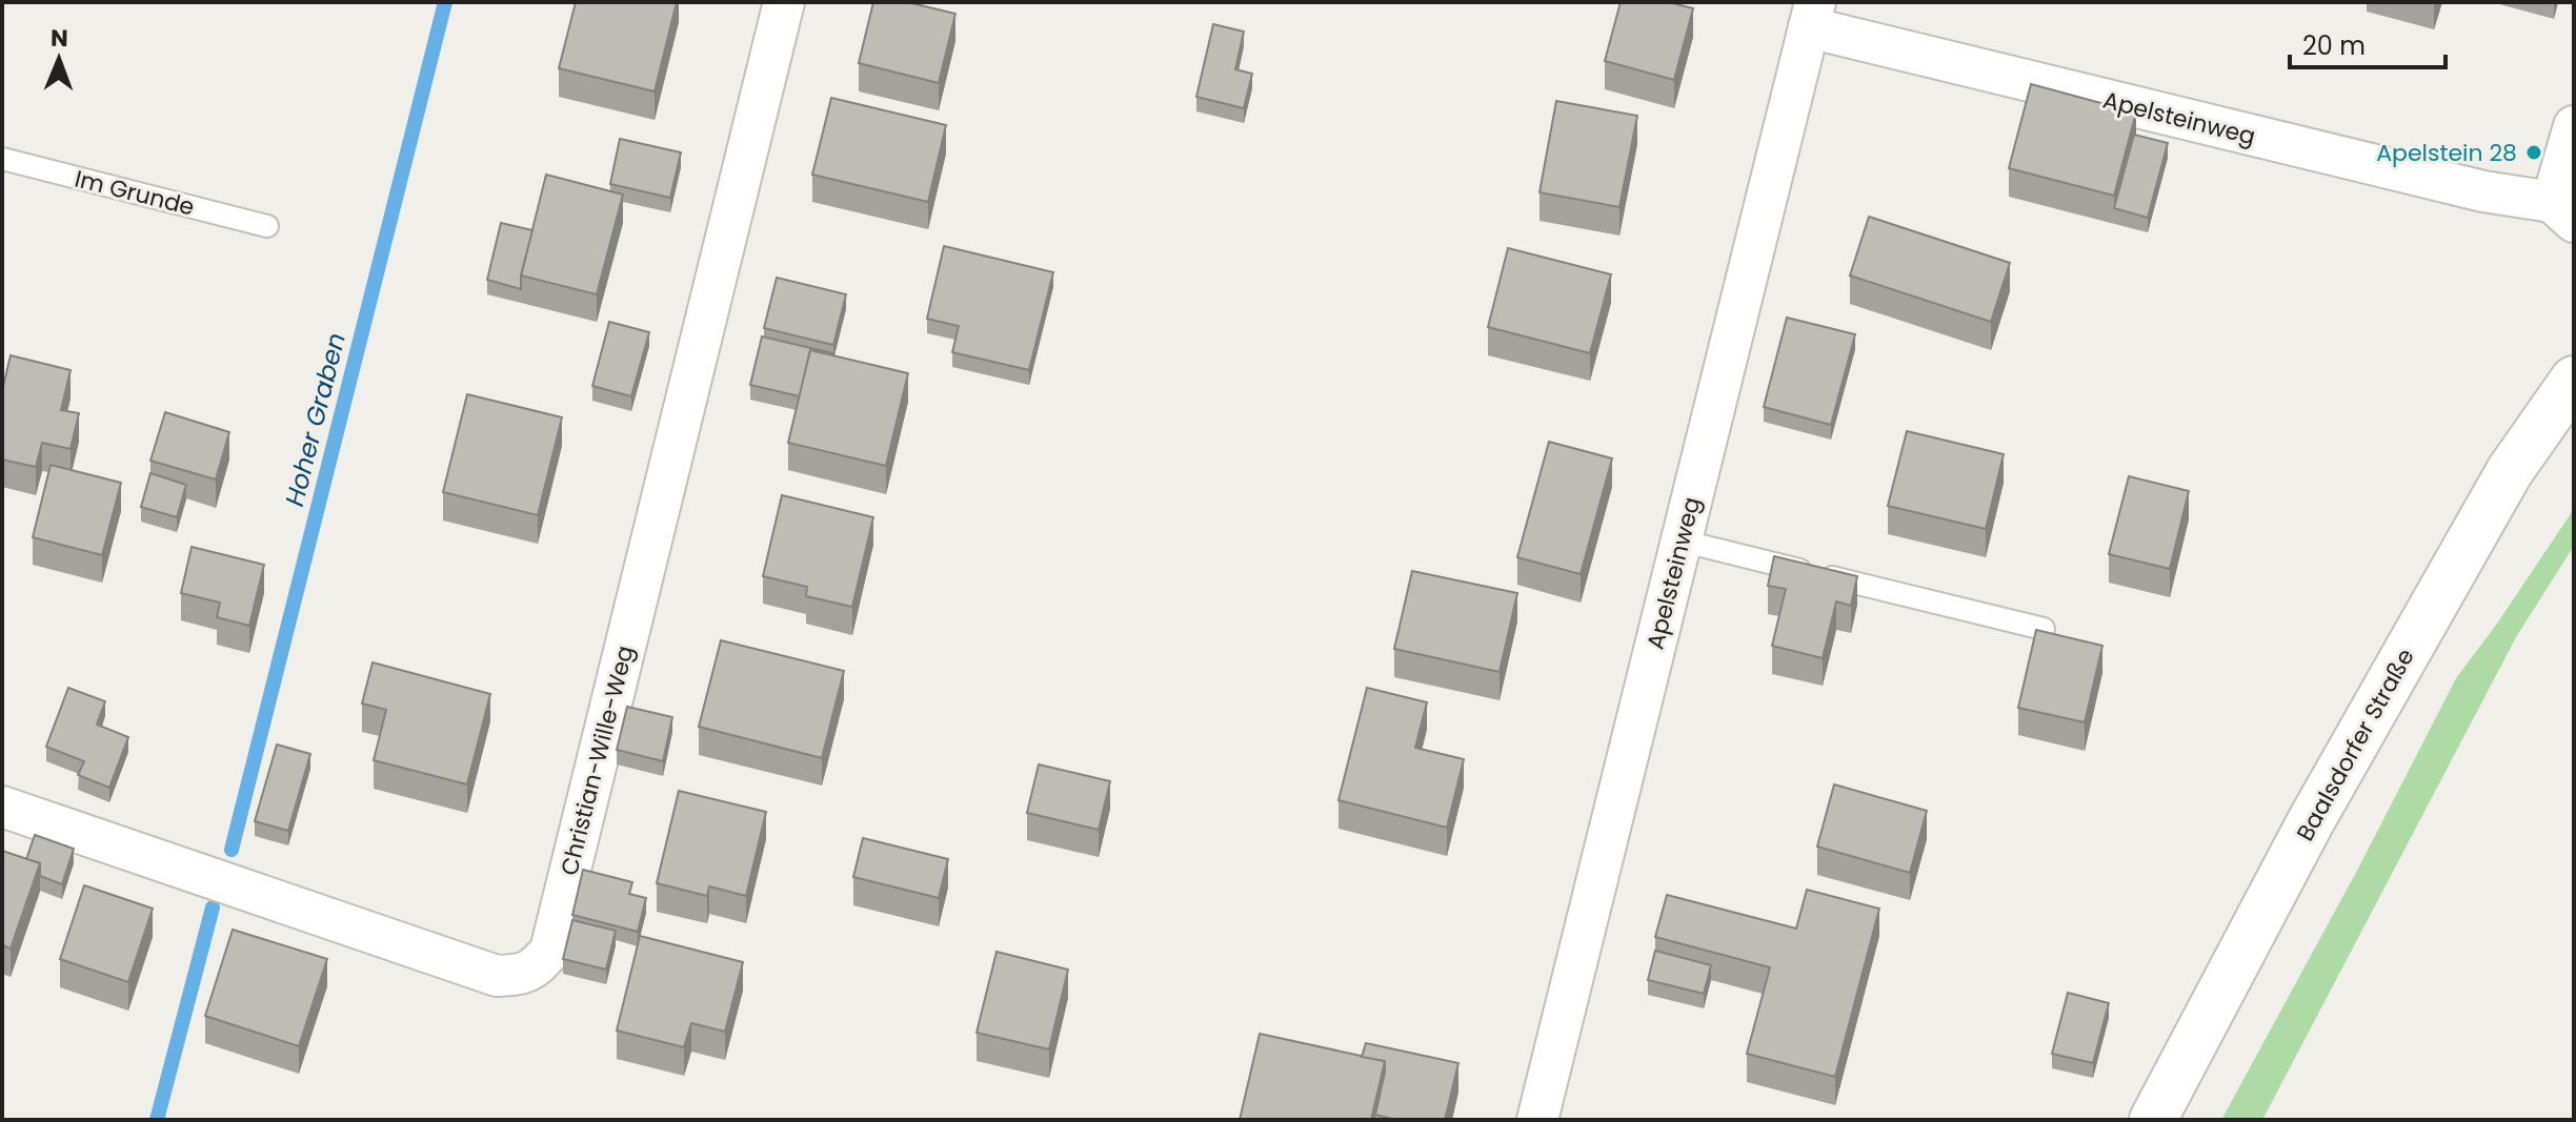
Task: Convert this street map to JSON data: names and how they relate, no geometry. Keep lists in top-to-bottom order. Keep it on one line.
{"streets":{"main road":["Baalsdorfer Straße"],"street":["Apelsteinweg","Christian-Wille-Weg"],"lane":["Im Grunde"]},"water":["Hoher Graben"],"places":["Apelstein 28"],"scale_bar":"20 m","north":"top"}
